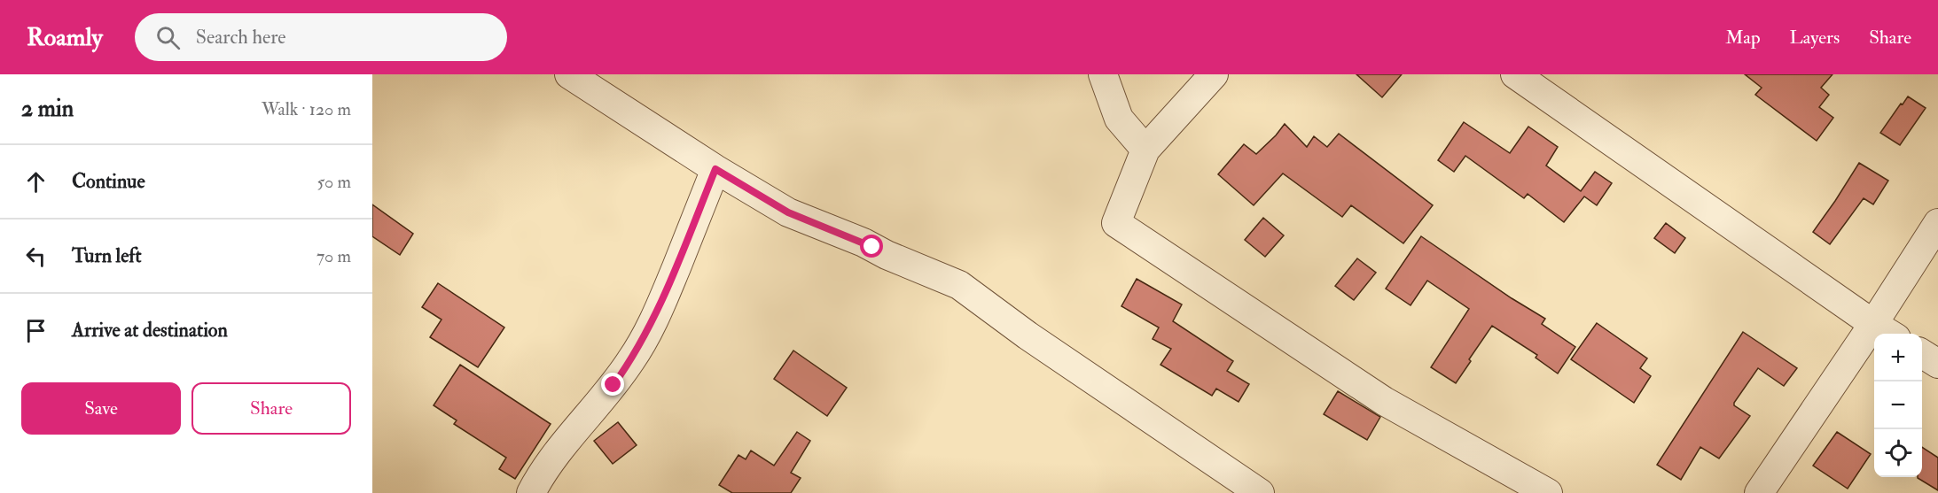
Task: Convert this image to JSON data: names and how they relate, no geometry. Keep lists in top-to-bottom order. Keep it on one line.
{"page":{"header":"Roamly","search":"Search here","nav":["Map","Layers","Share"],"heading":["2 min","Walk · 120 m"],"list":[["Continue","50 m"],["Turn left","70 m"],"Arrive at destination"],"map_buttons":["+","−"],"buttons":["Save","Share"]}}
